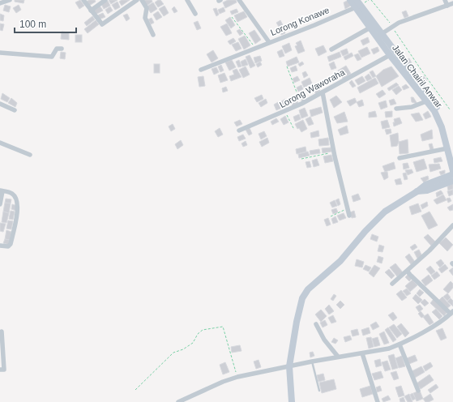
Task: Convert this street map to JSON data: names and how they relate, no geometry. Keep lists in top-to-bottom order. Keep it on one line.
{"streets":{"main road":["Jalan Chairil Anwar"],"street":["Lorong Konawe","Lorong Waworaha"]},"crossings":[["Lorong Konawe","Jalan Chairil Anwar"],["Jalan Chairil Anwar","Lorong Waworaha"]],"scale_bar":"100 m"}
